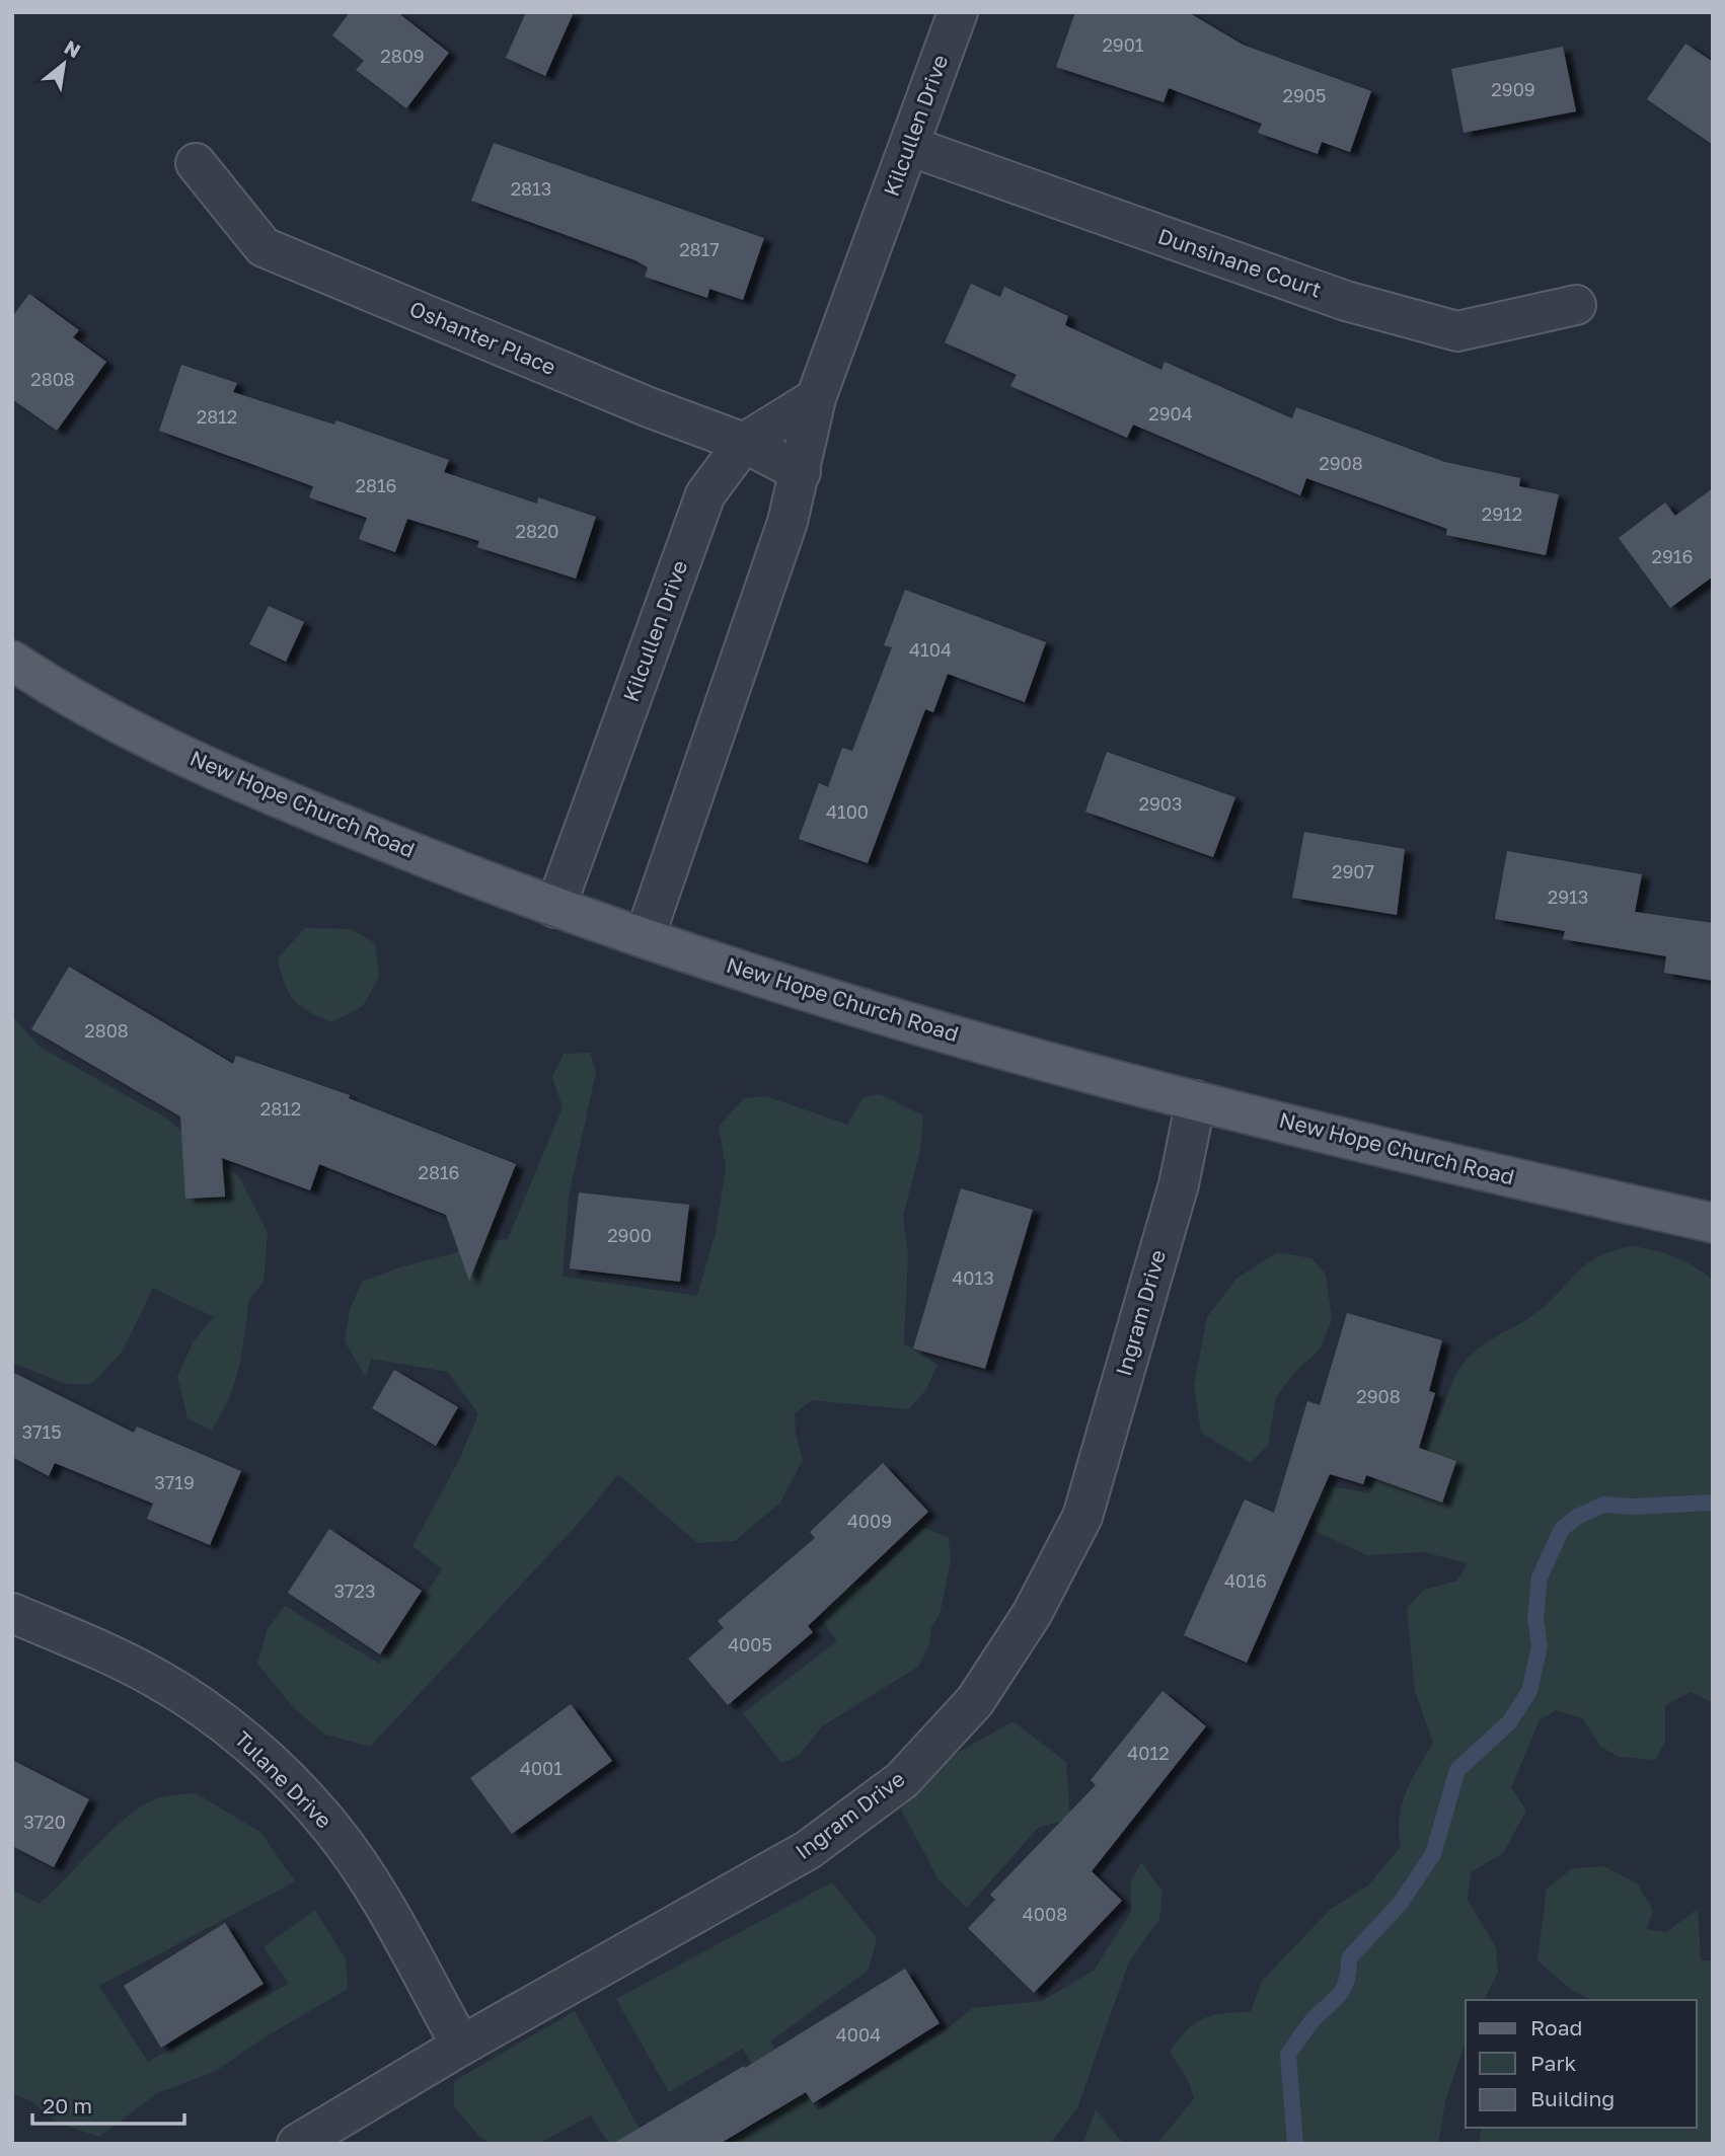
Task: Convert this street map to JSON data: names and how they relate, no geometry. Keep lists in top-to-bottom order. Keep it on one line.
{"streets":{"main road":["New Hope Church Road"],"street":["Kilcullen Drive","Dunsinane Court","Oshanter Place","Ingram Drive","Tulane Drive"]},"crossings":[["Kilcullen Drive","Dunsinane Court"],["Kilcullen Drive","Oshanter Place"],["Kilcullen Drive","New Hope Church Road"],["New Hope Church Road","Ingram Drive"],["Ingram Drive","Tulane Drive"]],"house_numbers":["2901","2809","2909","2905","2813","2817","2808","2904","2812","2908","2816","2912","2820","2916","4104","2903","4100","2907","2913","2808","2812","2816","2900","4013","2908","3715","3719","4009","4016","3723","4005","4012","4001","3720","4008","4004"],"legend":["Road","Park","Building"],"scale_bar":"20 m","north":"top right"}
